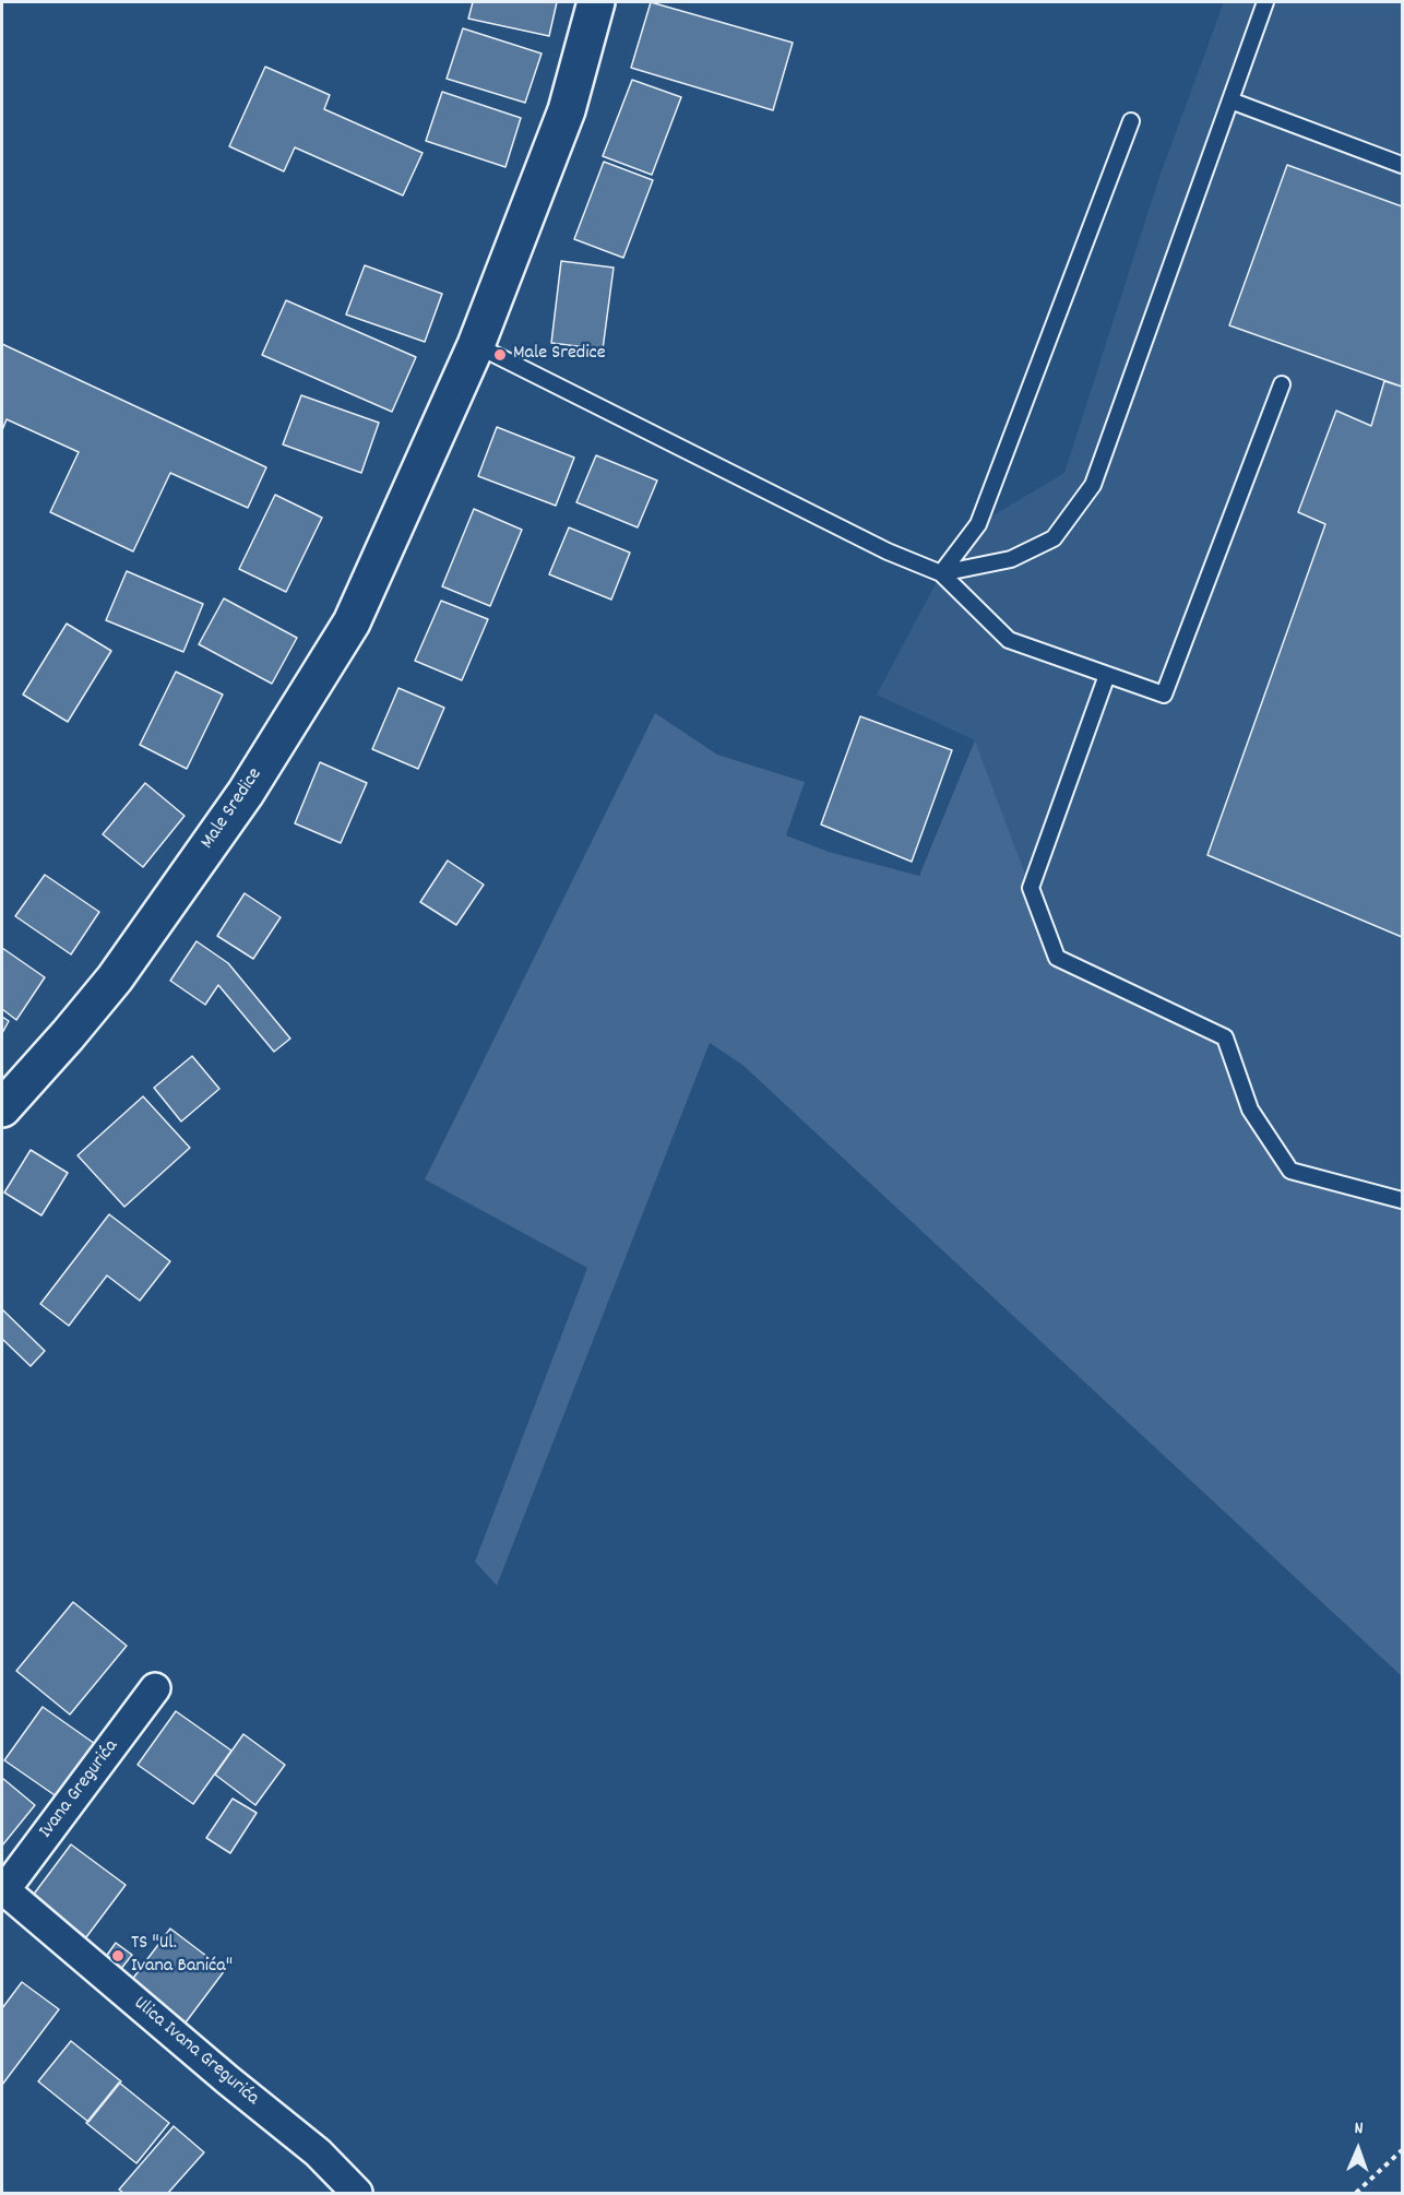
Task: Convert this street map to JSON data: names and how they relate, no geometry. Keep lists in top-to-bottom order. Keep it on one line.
{"streets":{"street":["Male Sredice","Ivana Gregurića","Ulica Ivana Gregurića"]},"crossings":[["Ivana Gregurića","Ulica Ivana Gregurića"]],"places":["Male Sredice","TS \"Ul. Ivana Banića\""],"north":"top"}
